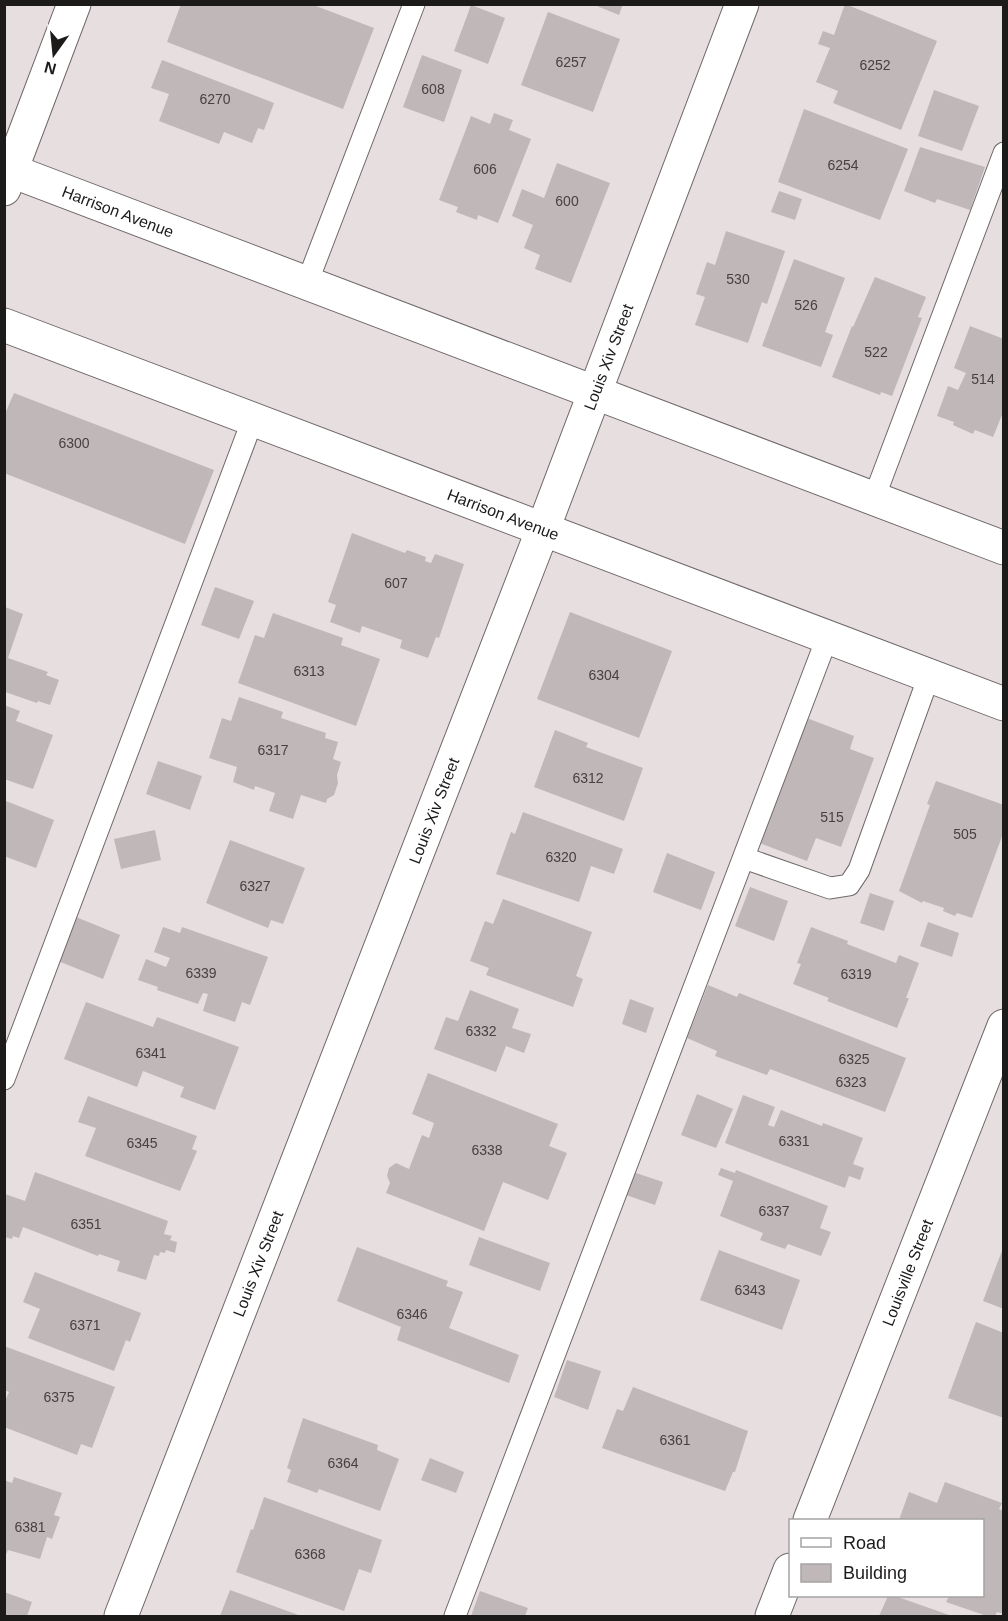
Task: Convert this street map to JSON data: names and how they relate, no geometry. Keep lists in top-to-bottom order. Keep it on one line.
{"streets":{"street":["Harrison Avenue","Louis Xiv Street","Louisville Street"]},"crossings":[["Harrison Avenue","Louis Xiv Street"]],"house_numbers":["6257","6252","608","6270","6254","606","600","530","526","522","514","6300","607","6313","6304","6317","6312","515","505","6320","6327","6339","6319","6332","6341","6325","6323","6331","6345","6338","6337","6351","6343","6346","6371","6375","6361","6364","6381","6368"],"legend":["Road","Building"],"north":"bottom"}
